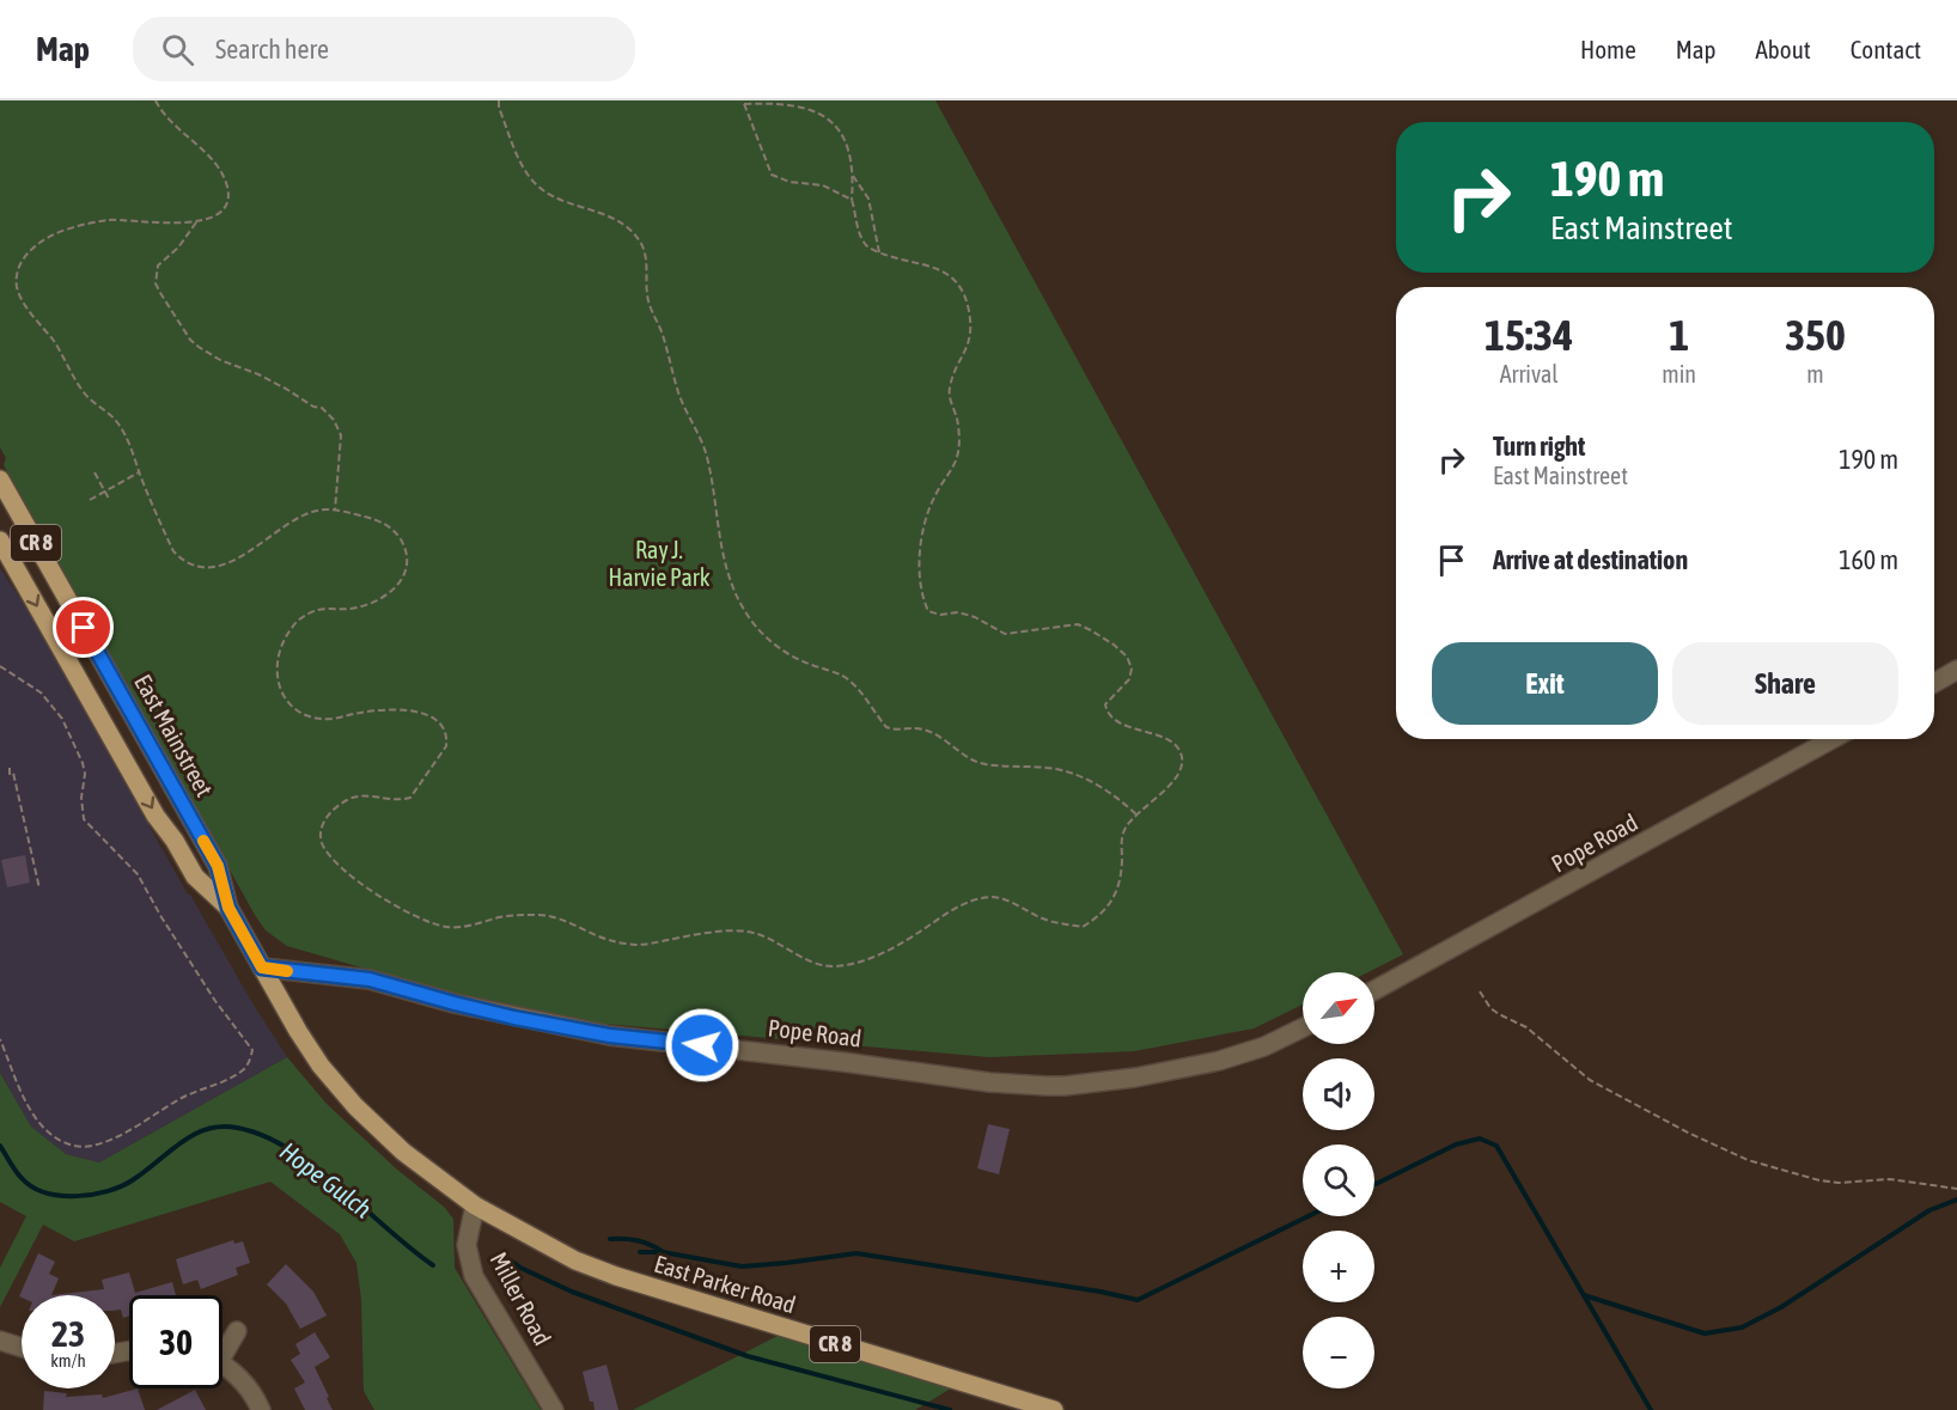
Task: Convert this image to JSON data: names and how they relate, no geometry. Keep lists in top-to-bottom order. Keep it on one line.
{"streets":{"main road":["CR 8","East Mainstreet","East Parker Road"],"street":["Pope Road","Miller Road"]},"crossings":[["East Mainstreet","Pope Road"],["East Mainstreet","East Parker Road"],["East Mainstreet","Miller Road"],["East Parker Road","Miller Road"]],"water":["Hope Gulch"],"parks":["Ray J. Harvie Park"],"north":"top right","page":{"header":"Map","search":"Search here","nav":["Home","Map","About","Contact"],"turn":["190 m","East Mainstreet"],"eta":["15:34","Arrival","1","min","350","m"],"list":[{"name":"Turn right","note":"East Mainstreet","value":"190 m"},{"name":"Arrive at destination","value":"160 m"}],"buttons":["Exit","Share"],"map_buttons":["+","−"],"speed":"23 km/h","limit":"30"}}
